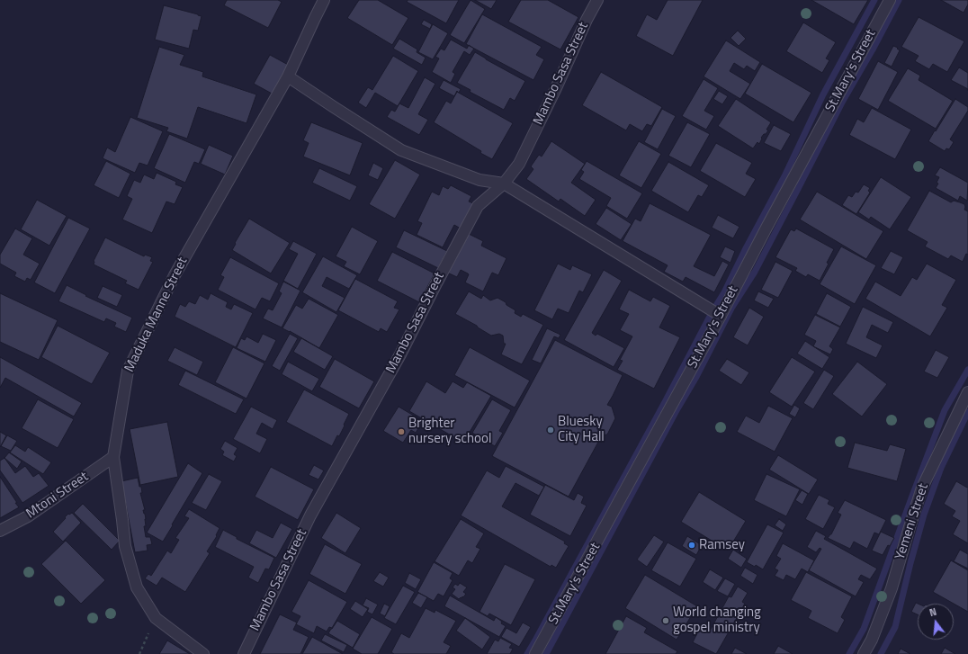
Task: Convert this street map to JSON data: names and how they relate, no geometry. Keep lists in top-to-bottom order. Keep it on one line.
{"streets":{"street":["St.Mary's Street","Mambo Sasa Street","Maduka Manne Street","Mtoni Street","Yemeni Street"]},"crossings":[["Maduka Manne Street","Mtoni Street"]],"places":["Bluesky City Hall","Brighter nursery school","Ramsey","World changing gospel ministry"],"north":"top"}
